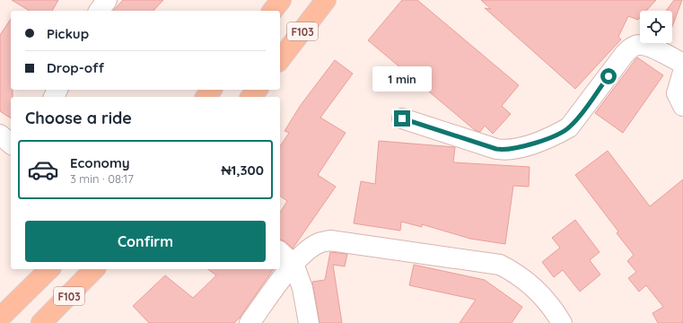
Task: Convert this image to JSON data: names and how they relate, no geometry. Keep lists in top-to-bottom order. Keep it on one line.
{"streets":{"main road":["F103"]},"page":{"banner":["Pickup","Drop-off"],"bubble":"1 min","heading":"Choose a ride","list":[{"name":"Economy","note":"3 min · 08:17","value":"₦1,300"}],"buttons":"Confirm"}}
